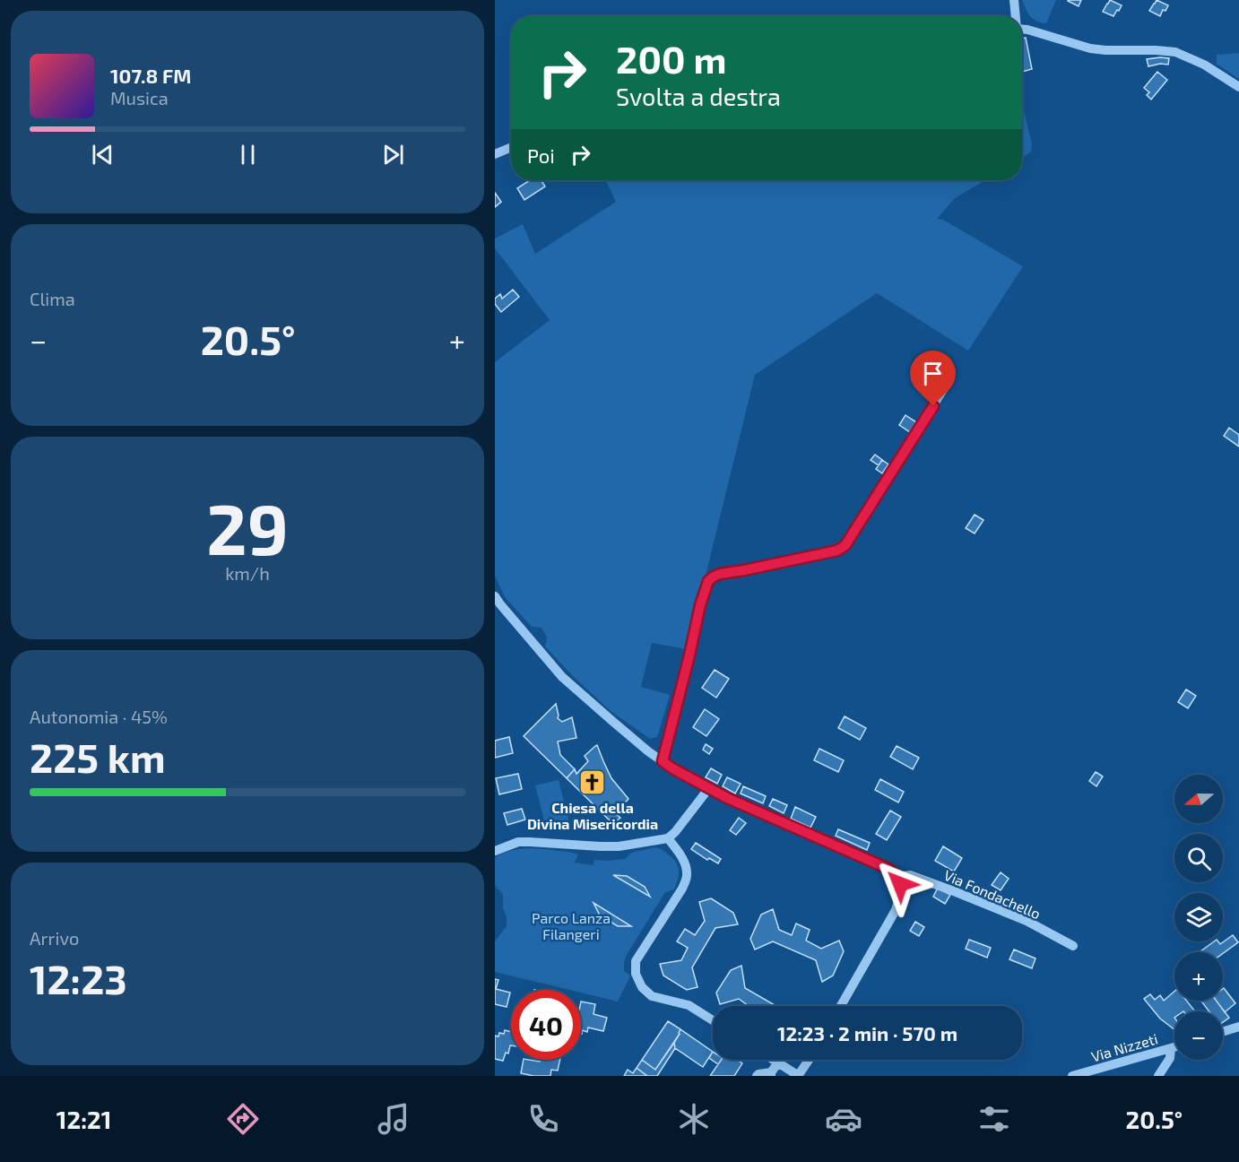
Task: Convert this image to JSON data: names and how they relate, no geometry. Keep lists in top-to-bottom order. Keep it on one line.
{"streets":{"street":["Via Fondachello","Via Nizzeti"]},"parks":["Parco Lanza Filangeri"],"places":{"church":["Chiesa della Divina Misericordia"]},"north":"left","page":{"turn":["200 m","Svolta a destra"],"song":["107.8 FM","Musica"],"then":"Poi","tile":["Clima",["29","km/h"],["Autonomia · 45%","225 km"],["Arrivo","12:23"]],"heat":["−","20.5°","+"],"map_buttons":["+","−"],"limit":"40","trip":"12:23 · 2 min · 570 m","tabs":["12:21","20.5°"]}}
